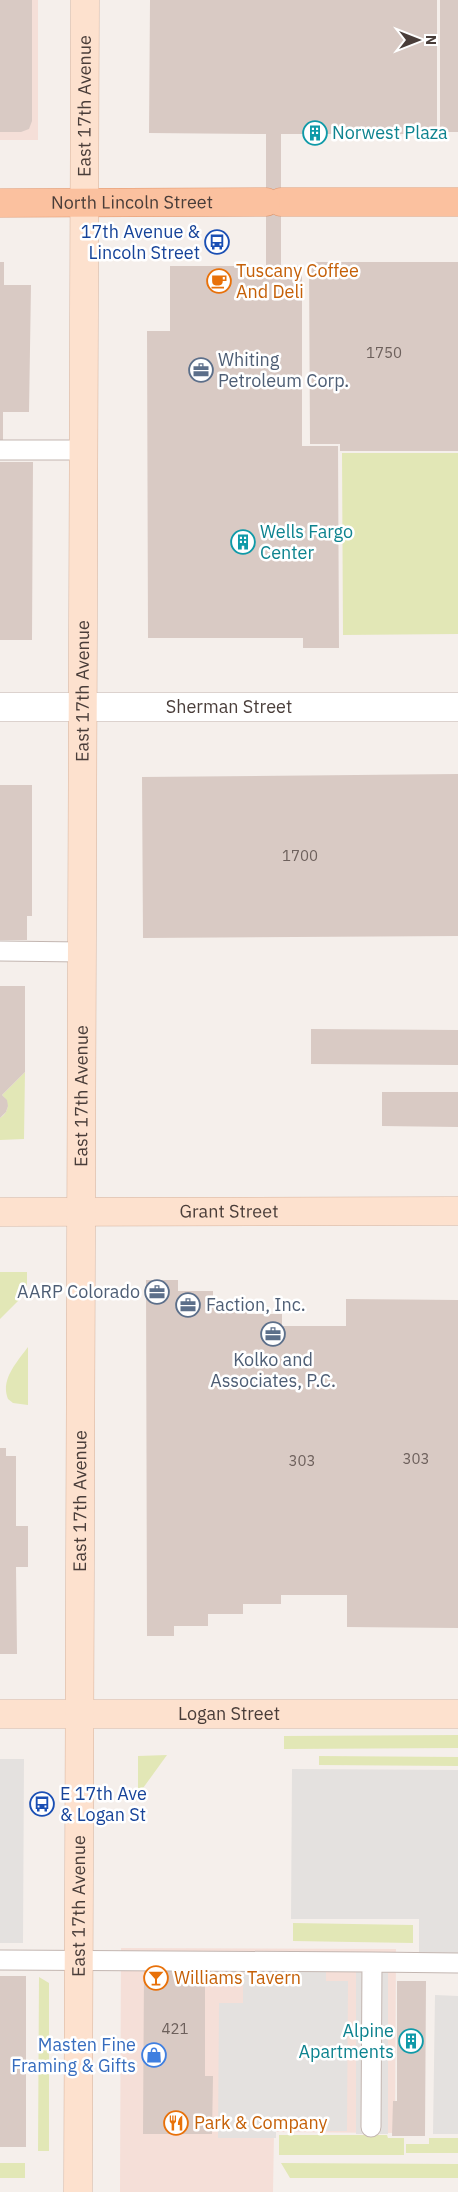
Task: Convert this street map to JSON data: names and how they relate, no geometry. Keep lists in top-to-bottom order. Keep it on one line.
{"streets":{"main road":["East 17th Avenue","North Lincoln Street","Grant Street","Logan Street"],"street":["Sherman Street"]},"crossings":[["East 17th Avenue","North Lincoln Street"],["East 17th Avenue","Sherman Street"],["East 17th Avenue","Grant Street"],["East 17th Avenue","Logan Street"]],"places":{"building":["Norwest Plaza","Wells Fargo Center","Alpine Apartments"],"bus stop":["17th Avenue & Lincoln Street","E 17th Ave & Logan St"],"cafe":["Tuscany Coffee And Deli"],"office":["Whiting Petroleum Corp.","AARP Colorado","Faction, Inc.","Kolko and Associates, P.C."],"bar":["Williams Tavern"],"shop":["Masten Fine Framing & Gifts"],"restaurant":["Park & Company"]},"house_numbers":["1750","1700","303","303","421"],"north":"right"}
